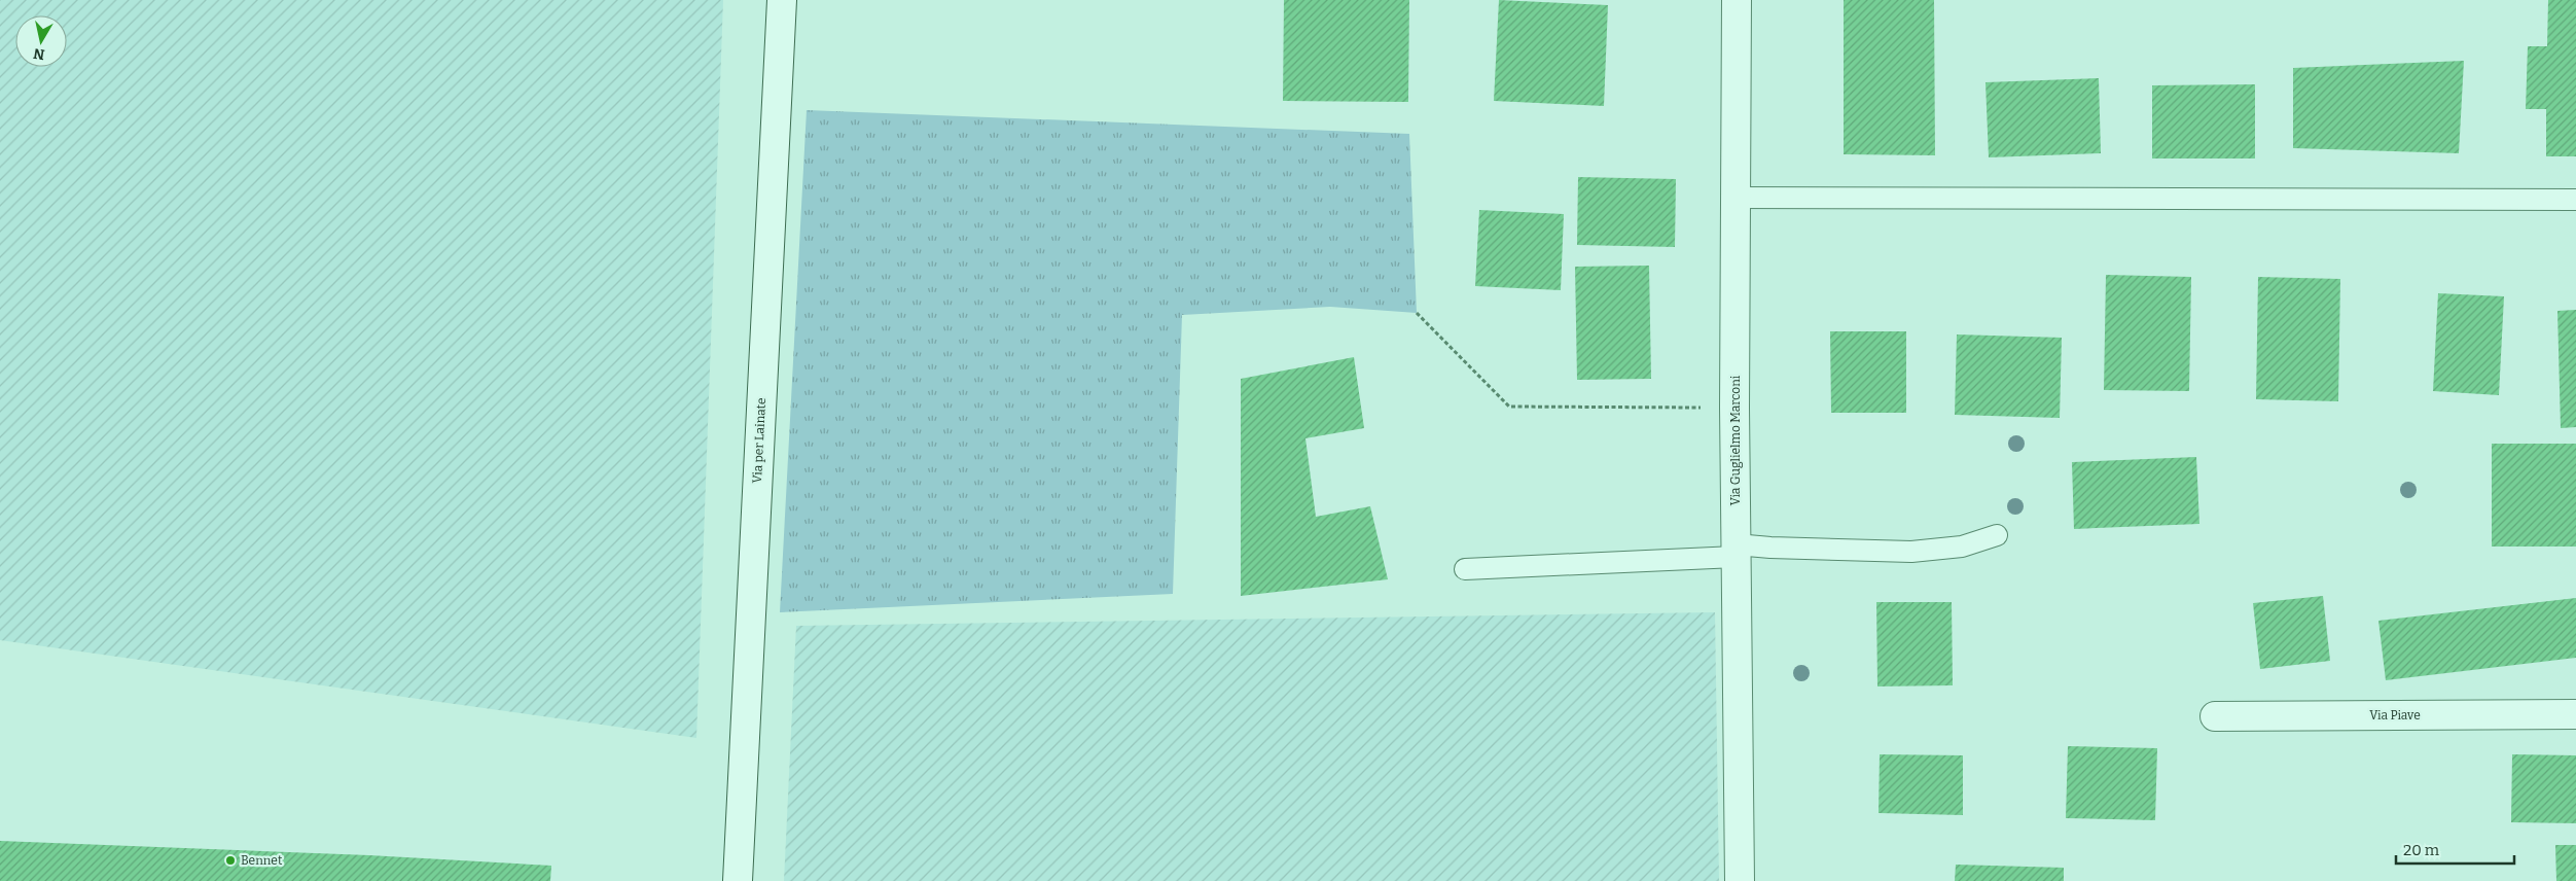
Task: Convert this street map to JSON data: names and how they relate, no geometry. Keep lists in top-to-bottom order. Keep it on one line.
{"streets":{"street":["Via per Lainate","Via Guglielmo Marconi","Via Piave"]},"places":["Bennet"],"scale_bar":"20 m","north":"bottom"}
